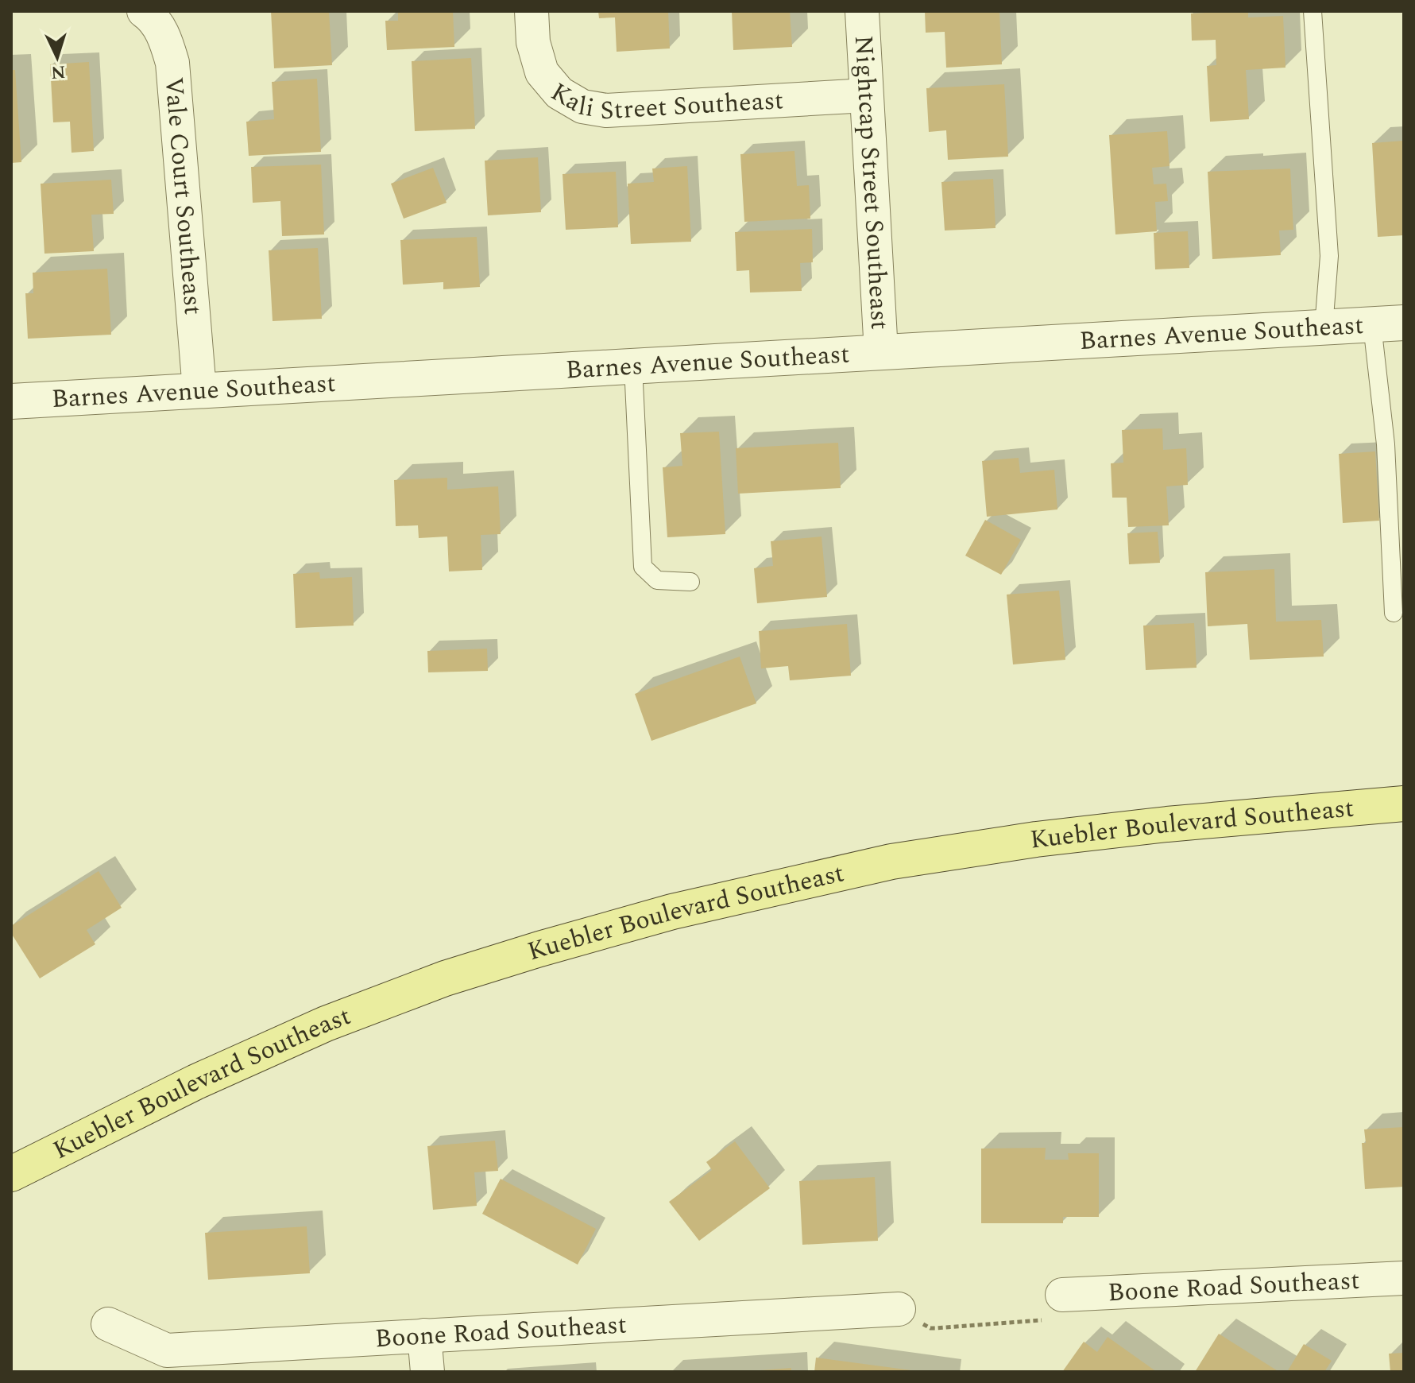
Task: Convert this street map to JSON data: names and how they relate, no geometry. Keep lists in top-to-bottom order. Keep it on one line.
{"streets":{"main road":["Kuebler Boulevard Southeast"],"street":["Kali Street Southeast","Nightcap Street Southeast","Vale Court Southeast","Barnes Avenue Southeast","Boone Road Southeast"]},"crossings":[["Kali Street Southeast","Nightcap Street Southeast"],["Nightcap Street Southeast","Barnes Avenue Southeast"],["Vale Court Southeast","Barnes Avenue Southeast"]],"north":"bottom"}
